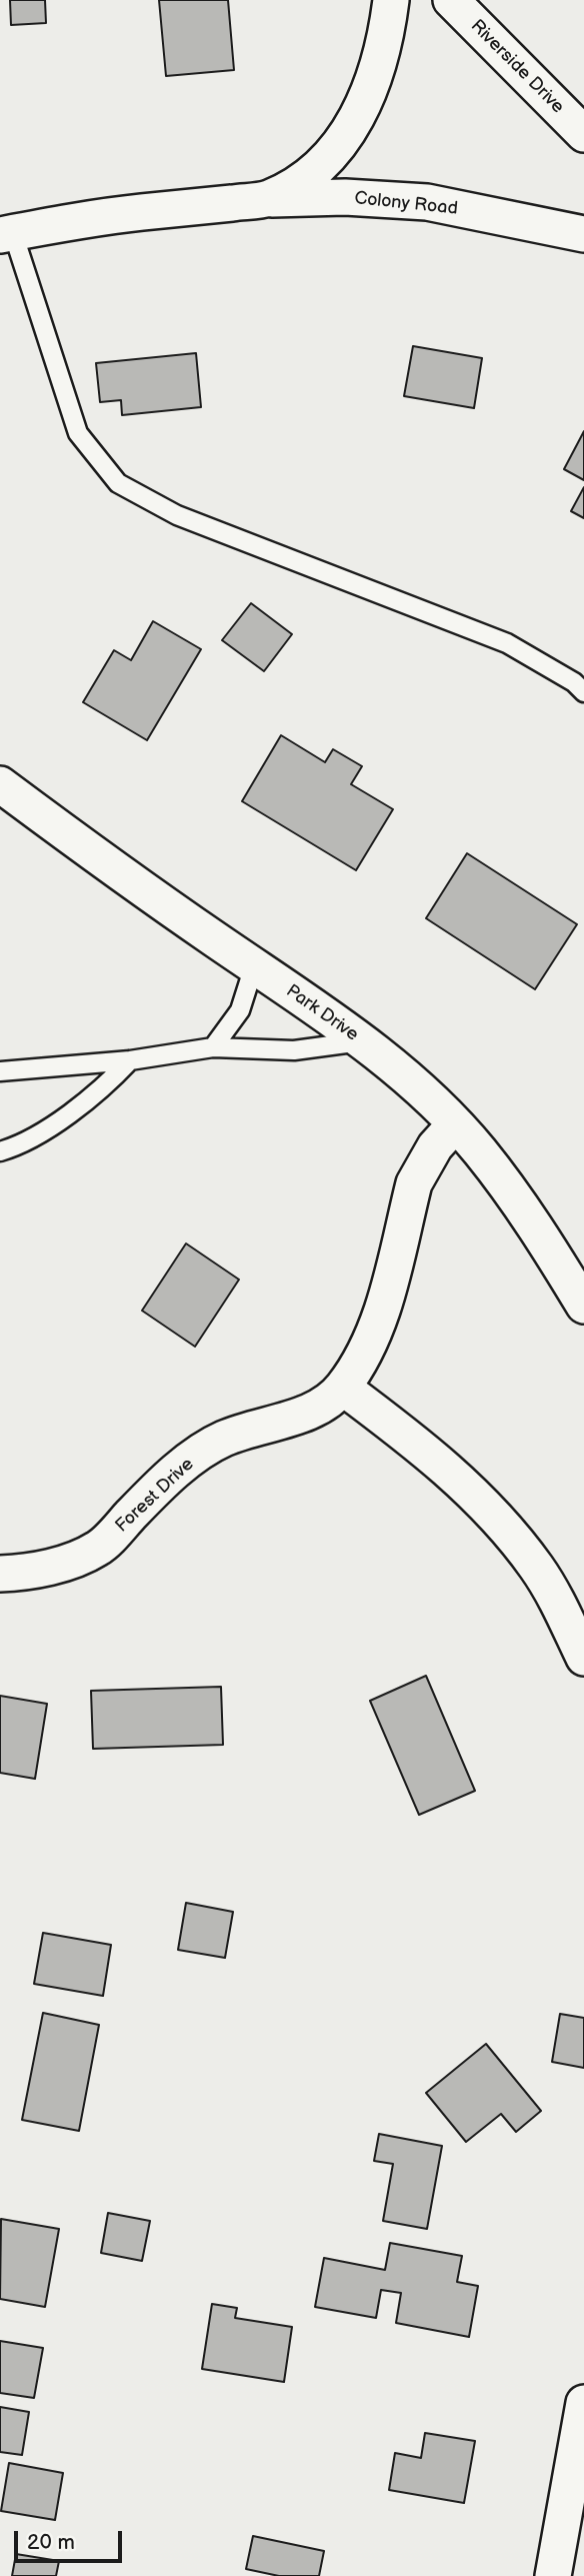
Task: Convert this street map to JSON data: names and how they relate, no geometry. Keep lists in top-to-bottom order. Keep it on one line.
{"streets":{"street":["Riverside Drive","Colony Road","Park Drive","Forest Drive"]},"crossings":[["Park Drive","Forest Drive"]],"scale_bar":"20 m"}
